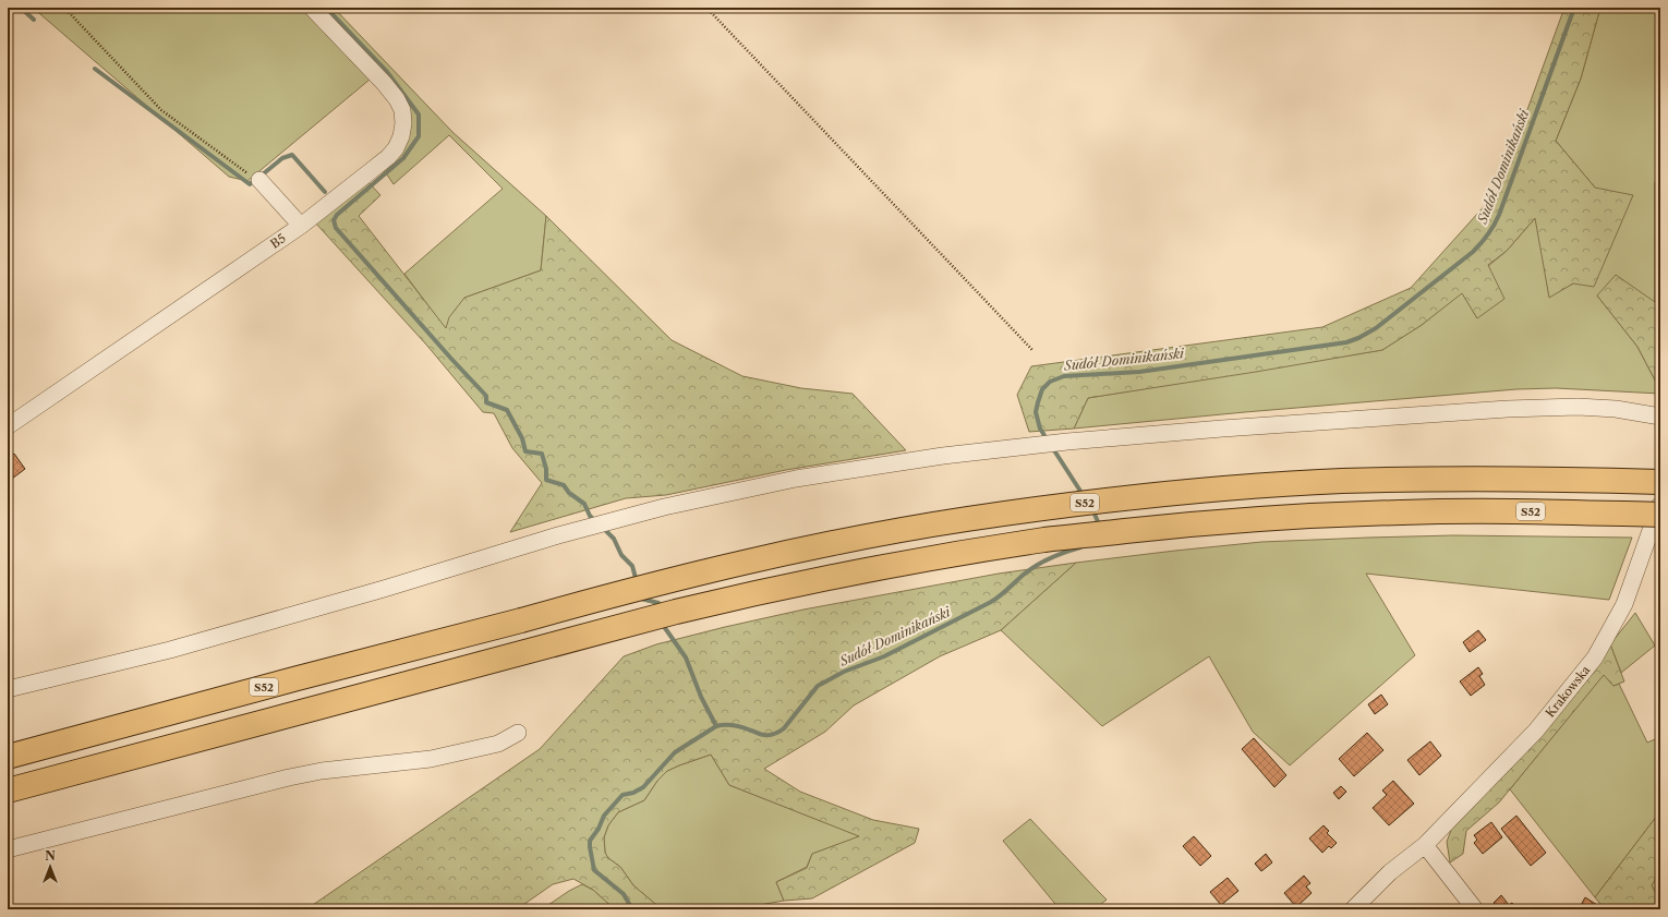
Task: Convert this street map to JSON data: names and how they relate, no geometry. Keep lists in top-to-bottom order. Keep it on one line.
{"streets":{"highway":["S52"],"street":["B5","Krakowska"]},"water":["Sudół Dominikański"],"north":"top"}
